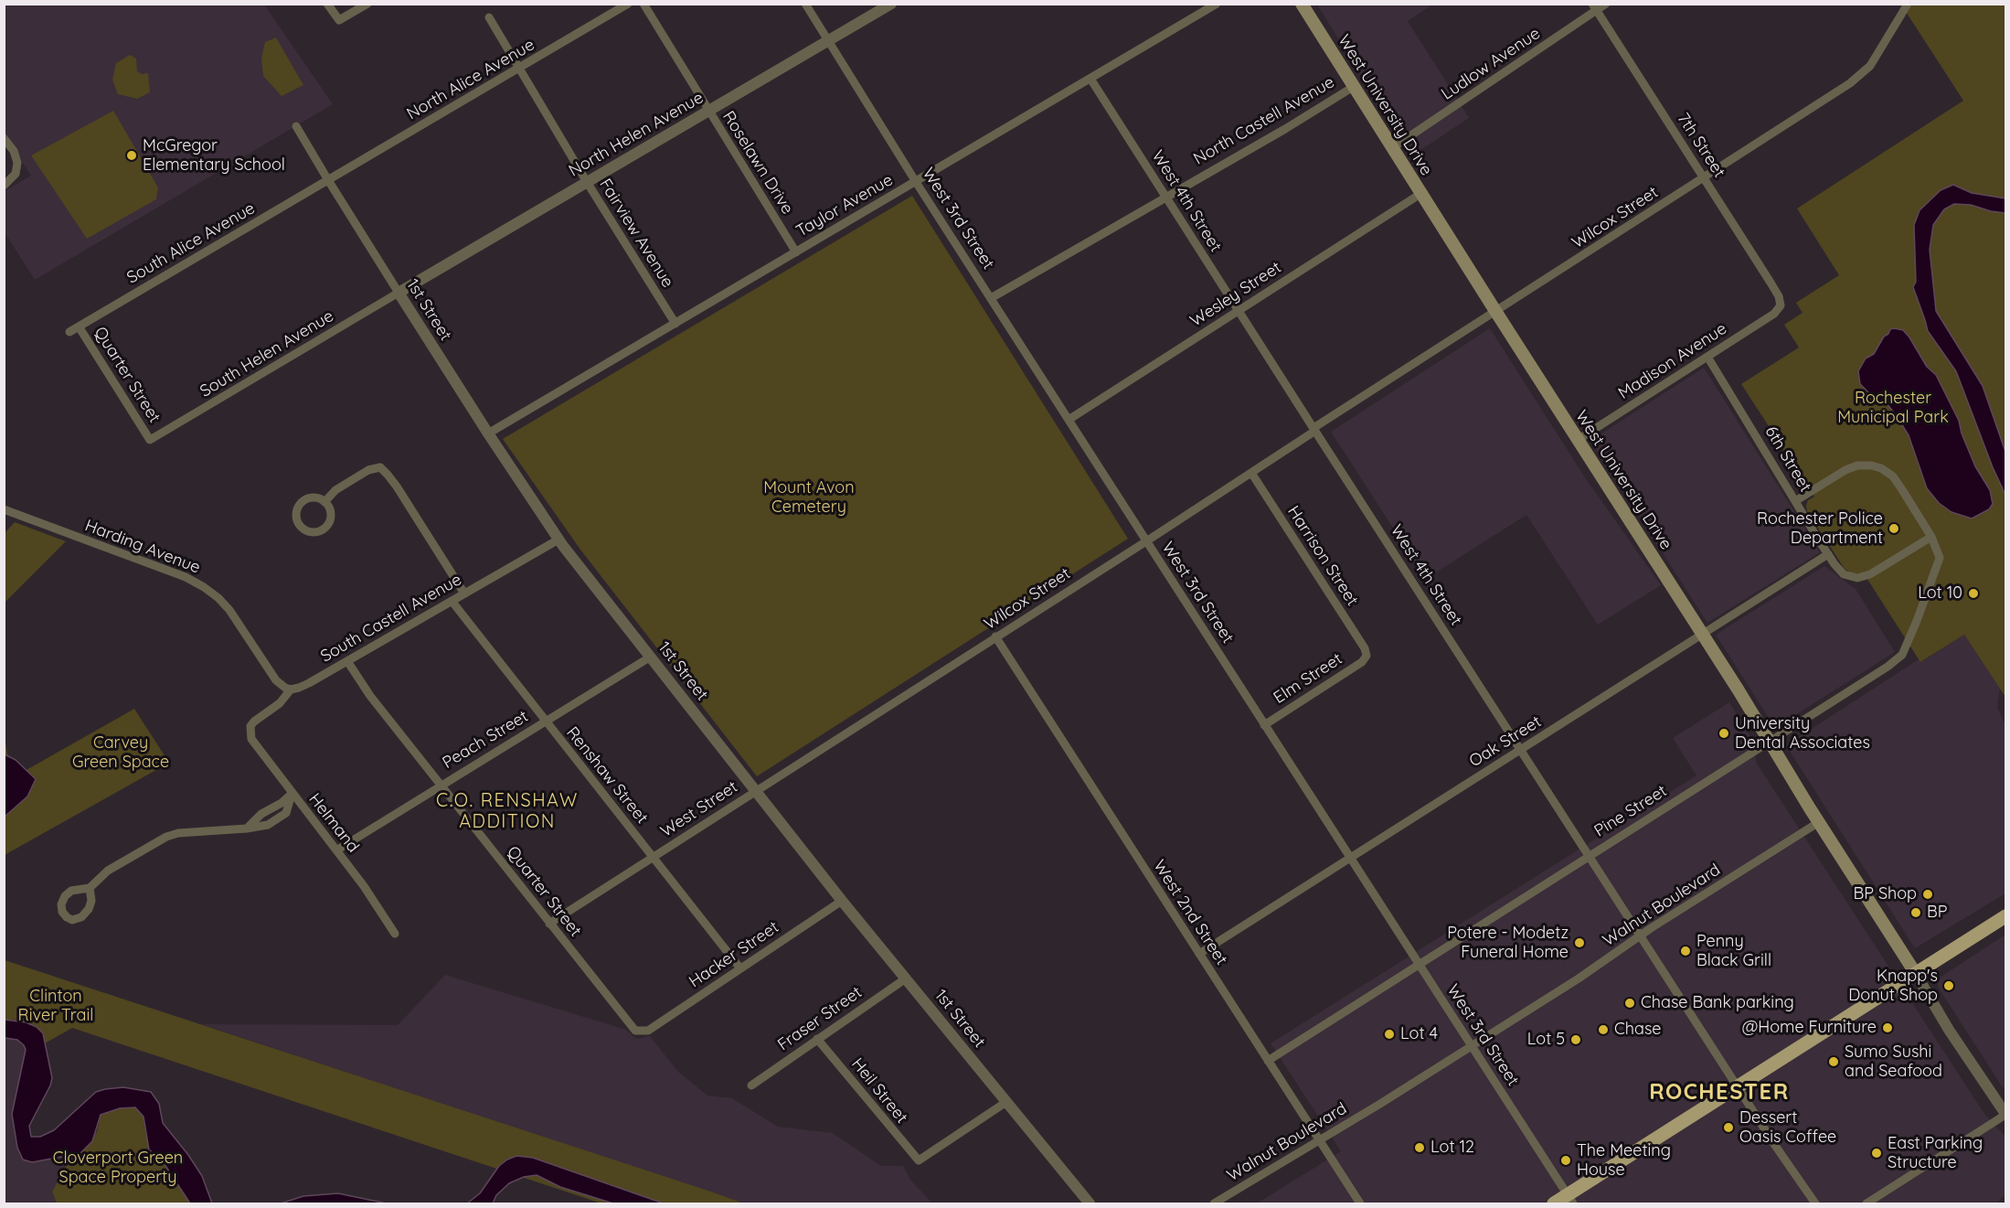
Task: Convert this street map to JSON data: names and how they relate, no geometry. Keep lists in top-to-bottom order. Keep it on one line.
{"streets":{"main road":["West University Drive"],"street":["Ludlow Avenue","North Alice Avenue","North Castell Avenue","North Helen Avenue","7th Street","Roselawn Drive","West 4th Street","Taylor Avenue","Wilcox Street","West 3rd Street","Fairview Avenue","South Alice Avenue","Wesley Street","1st Street","South Helen Avenue","Madison Avenue","Quarter Street","6th Street","Harding Avenue","Harrison Street","South Castell Avenue","Elm Street","Peach Street","Oak Street","Renshaw Street","West Street","Pine Street","Helmand","Walnut Boulevard","West 2nd Street","Hacker Street","Fraser Street","Heil Street"]},"crossings":[["Ludlow Avenue","West University Drive"],["Ludlow Avenue","7th Street"],["North Alice Avenue","Fairview Avenue"],["North Alice Avenue","South Alice Avenue"],["North Alice Avenue","1st Street"],["West University Drive","North Castell Avenue"],["West University Drive","Wilcox Street"],["West University Drive","Wesley Street"],["West University Drive","Madison Avenue"],["West University Drive","Oak Street"],["West University Drive","Pine Street"],["West University Drive","Walnut Boulevard"],["North Castell Avenue","West 4th Street"],["North Castell Avenue","West 3rd Street"],["North Helen Avenue","Roselawn Drive"],["North Helen Avenue","West 3rd Street"],["North Helen Avenue","Fairview Avenue"],["North Helen Avenue","1st Street"],["North Helen Avenue","South Helen Avenue"],["7th Street","Wilcox Street"],["7th Street","Madison Avenue"],["Roselawn Drive","Taylor Avenue"],["West 4th Street","Taylor Avenue"],["West 4th Street","Wilcox Street"],["West 4th Street","Wesley Street"],["West 4th Street","Oak Street"],["West 4th Street","Pine Street"],["West 4th Street","Walnut Boulevard"],["Taylor Avenue","West 3rd Street"],["Taylor Avenue","Fairview Avenue"],["Taylor Avenue","1st Street"],["Wilcox Street","West 3rd Street"],["Wilcox Street","1st Street"],["Wilcox Street","Harrison Street"],["Wilcox Street","West Street"],["Wilcox Street","West 2nd Street"],["West 3rd Street","Wesley Street"],["West 3rd Street","Elm Street"],["West 3rd Street","Oak Street"],["West 3rd Street","Pine Street"],["West 3rd Street","Walnut Boulevard"],["South Alice Avenue","1st Street"],["South Alice Avenue","Quarter Street"],["1st Street","South Helen Avenue"],["1st Street","South Castell Avenue"],["1st Street","Peach Street"],["1st Street","West Street"],["1st Street","Hacker Street"],["1st Street","Fraser Street"],["1st Street","Heil Street"],["South Helen Avenue","Quarter Street"],["Madison Avenue","6th Street"],["Quarter Street","South Castell Avenue"],["Quarter Street","Peach Street"],["Quarter Street","West Street"],["Quarter Street","Hacker Street"],["6th Street","Oak Street"],["6th Street","Pine Street"],["Harding Avenue","South Castell Avenue"],["Harrison Street","Elm Street"],["South Castell Avenue","Renshaw Street"],["South Castell Avenue","Helmand"],["Peach Street","Renshaw Street"],["Peach Street","Helmand"],["Oak Street","Pine Street"],["Oak Street","West 2nd Street"],["Renshaw Street","West Street"],["Renshaw Street","Hacker Street"],["Pine Street","West 2nd Street"],["Walnut Boulevard","West 2nd Street"],["Fraser Street","Heil Street"]],"districts":["C.O. RENSHAW ADDITION","ROCHESTER"],"parks":["Rochester Municipal Park","Mount Avon Cemetery","Carvey Green Space","Clinton River Trail","Cloverport Green Space Property"],"places":["McGregor Elementary School","Rochester Police Department","Lot 10","University Dental Associates","BP Shop","BP","Potere - Modetz Funeral Home","Penny Black Grill","Knapp's Donut Shop","Chase Bank parking","@Home Furniture","Chase","Lot 4","Lot 5","Sumo Sushi and Seafood","Dessert Oasis Coffee","Lot 12","East Parking Structure","The Meeting House"]}
